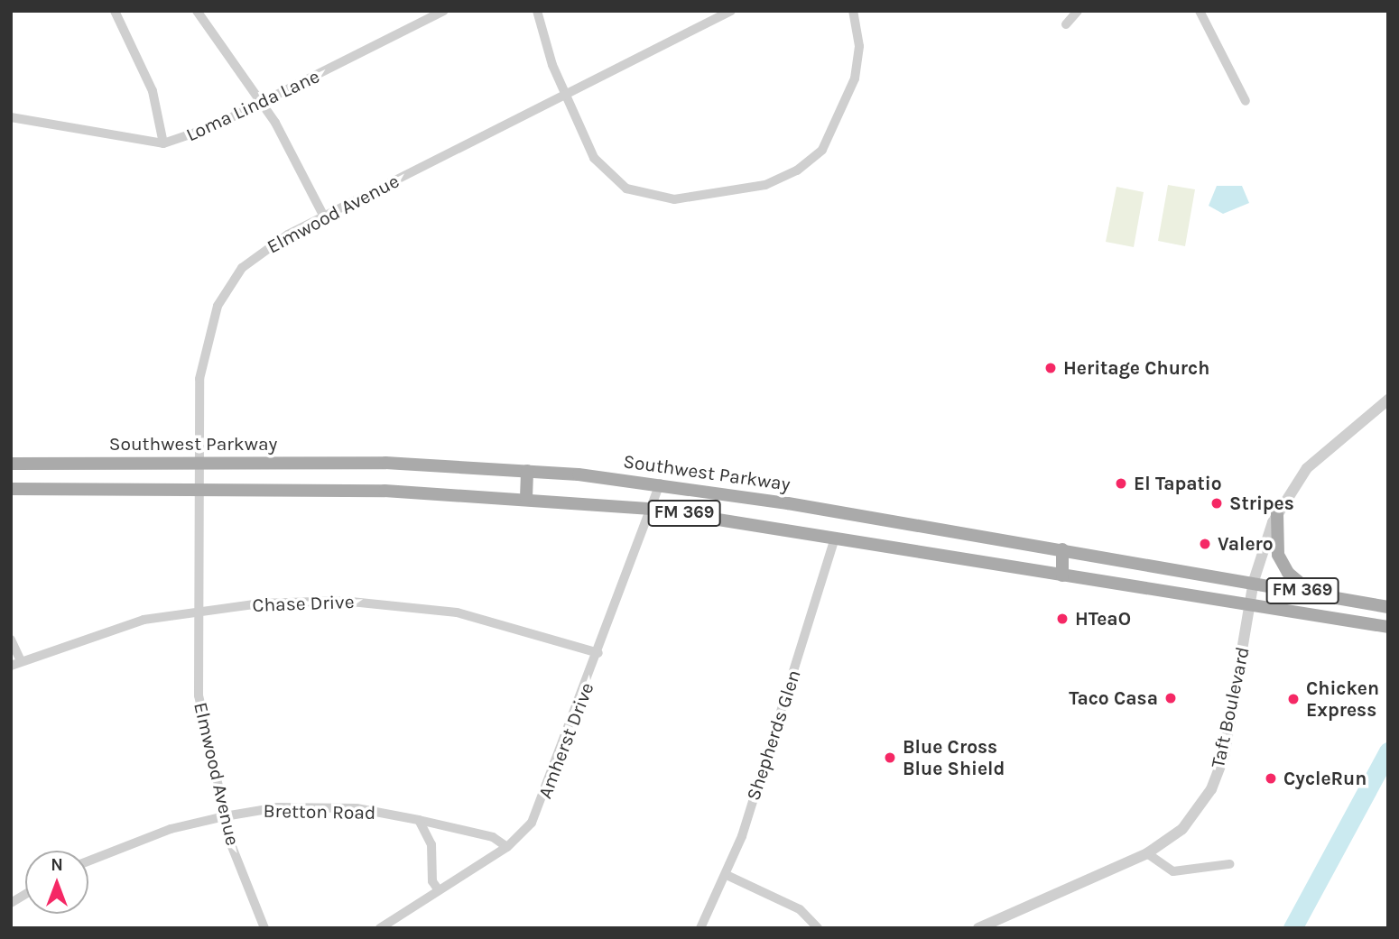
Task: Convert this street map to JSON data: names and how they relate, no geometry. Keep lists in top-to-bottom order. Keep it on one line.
{"streets":{"main road":["Southwest Parkway","FM 369"],"street":["Loma Linda Lane","Elmwood Avenue","Chase Drive","Taft Boulevard","Shepherds Glen","Amherst Drive","Bretton Road"]},"crossings":[["Elmwood Avenue","Southwest Parkway"],["Elmwood Avenue","FM 369"],["Elmwood Avenue","Chase Drive"],["Elmwood Avenue","Bretton Road"],["Southwest Parkway","Taft Boulevard"],["Southwest Parkway","Amherst Drive"],["FM 369","Taft Boulevard"],["FM 369","Shepherds Glen"],["FM 369","Amherst Drive"],["Chase Drive","Amherst Drive"],["Amherst Drive","Bretton Road"]],"places":["Heritage Church","El Tapatio","Stripes","Valero","HTeaO","Taco Casa","Chicken Express","Blue Cross Blue Shield","CycleRun"],"north":"top"}
